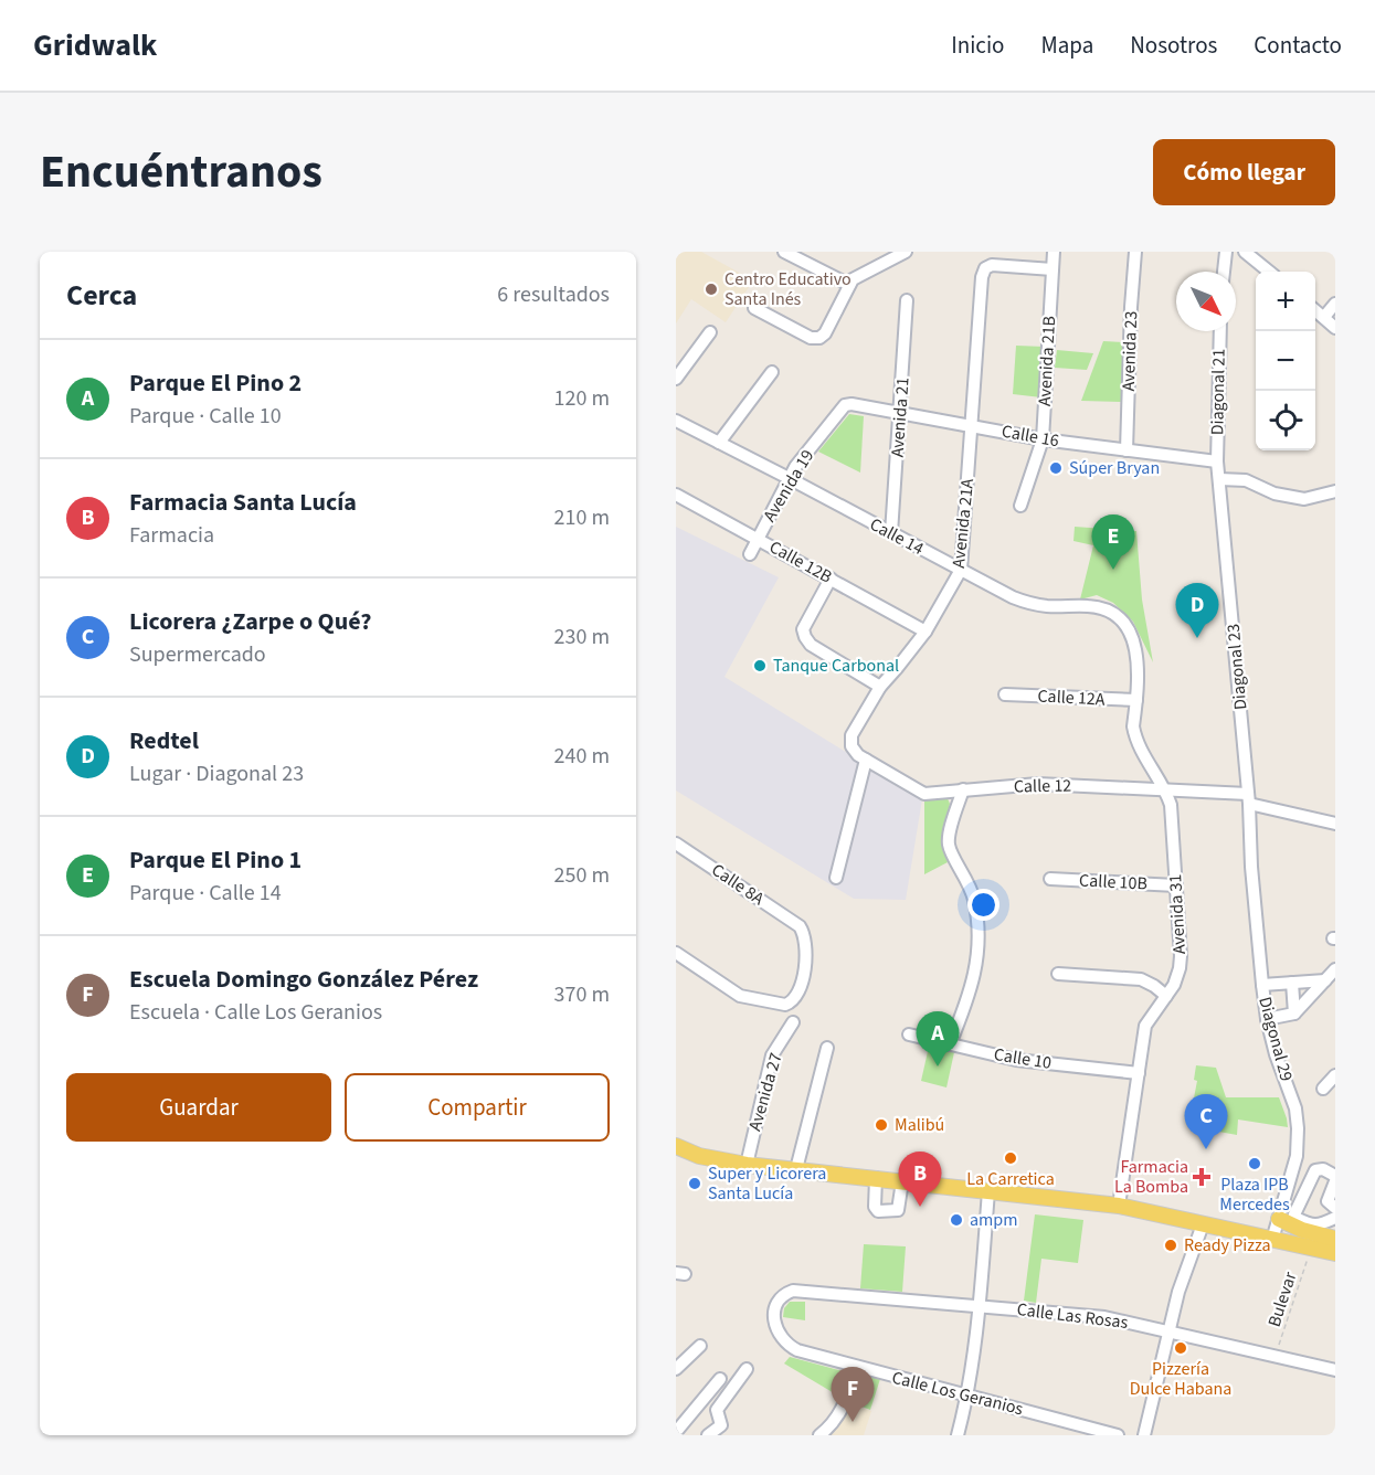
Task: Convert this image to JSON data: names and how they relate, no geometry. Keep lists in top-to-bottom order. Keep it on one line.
{"streets":{"street":["Avenida 23","Avenida 21B","Diagonal 21","Avenida 21","Calle 16","Avenida 19","Avenida 21A","Calle 14","Calle 12B","Diagonal 23","Calle 12A","Calle 12","Calle 10B","Calle 8A","Avenida 31","Diagonal 29","Calle 10","Avenida 27","Calle Las Rosas","Calle Los Geranios"],"path":["Bulevar"]},"crossings":[["Avenida 23","Calle 16"],["Avenida 21B","Calle 16"],["Avenida 21B","Avenida 21A"],["Diagonal 21","Calle 16"],["Diagonal 21","Diagonal 23"],["Avenida 21","Calle 16"],["Avenida 21","Calle 14"],["Calle 16","Avenida 19"],["Calle 16","Avenida 21A"],["Calle 16","Diagonal 23"],["Avenida 19","Calle 14"],["Avenida 19","Calle 12B"],["Avenida 21A","Calle 14"],["Avenida 21A","Calle 12B"],["Avenida 21A","Calle 12"],["Calle 14","Avenida 31"],["Diagonal 23","Calle 12"],["Diagonal 23","Diagonal 29"],["Calle 12A","Avenida 31"],["Calle 12","Avenida 31"],["Calle 12","Diagonal 29"],["Calle 10B","Avenida 31"],["Avenida 31","Calle 10"],["Bulevar","Calle Las Rosas"],["Calle Las Rosas","Calle Los Geranios"]],"places":{"other":["Centro Educativo Santa Inés","Súper Bryan","Tanque Carbonal","Malibú","La Carretica","Plaza IPB Mercedes","Super y Licorera Santa Lucía","ampm","Ready Pizza","Pizzería Dulce Habana"],"health":["Farmacia La Bomba"]},"north":"bottom right","page":{"header":"Gridwalk","nav":["Inicio","Mapa","Nosotros","Contacto"],"title":"Encuéntranos","buttons":["Cómo llegar",["Guardar","Compartir"]],"heading":["Cerca","6 resultados"],"map_buttons":["+","−"],"list":[{"mark":"A","name":"Parque El Pino 2","note":"Parque · Calle 10","value":"120 m"},{"mark":"B","name":"Farmacia Santa Lucía","note":"Farmacia","value":"210 m"},{"mark":"C","name":"Licorera ¿Zarpe o Qué?","note":"Supermercado","value":"230 m"},{"mark":"D","name":"Redtel","note":"Lugar · Diagonal 23","value":"240 m"},{"mark":"E","name":"Parque El Pino 1","note":"Parque · Calle 14","value":"250 m"},{"mark":"F","name":"Escuela Domingo González Pérez","note":"Escuela · Calle Los Geranios","value":"370 m"}],"pins":["E","D","A","C","B","F"]}}
